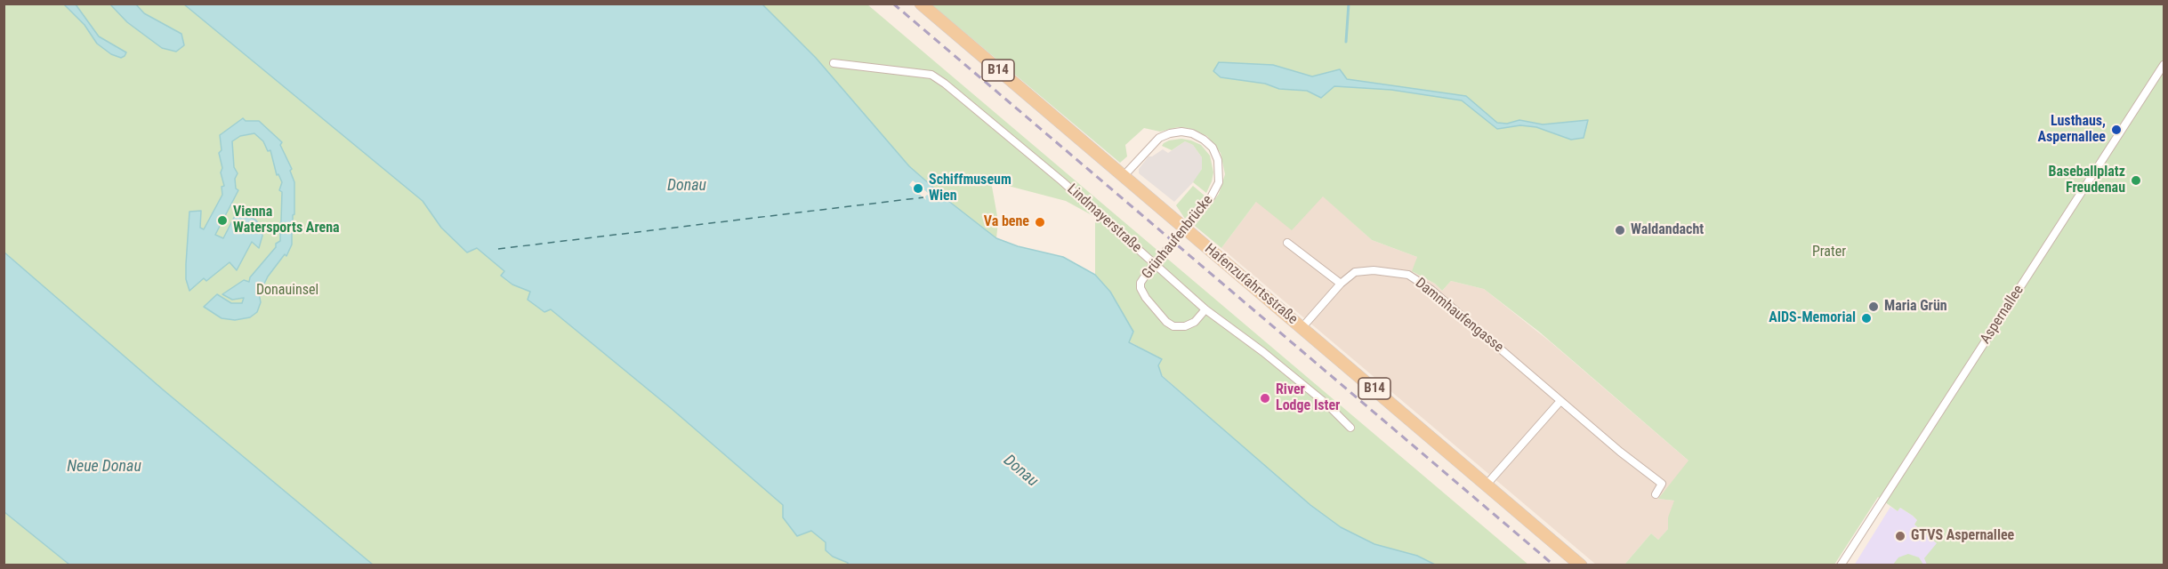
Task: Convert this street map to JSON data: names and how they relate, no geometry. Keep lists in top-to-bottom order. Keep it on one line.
{"streets":{"main road":["B14","Hafenzufahrtsstraße"],"street":["Lindmayerstraße","Grünhaufenbrücke","Aspernallee","Dammhaufengasse"]},"crossings":[["Lindmayerstraße","Grünhaufenbrücke"],["Grünhaufenbrücke","Hafenzufahrtsstraße"],["Hafenzufahrtsstraße","Dammhaufengasse"]],"water":["Donau","Neue Donau"],"parks":["Prater","Donauinsel"],"places":["Lusthaus, Aspernallee","Baseballplatz Freudenau","Schiffmuseum Wien","Vienna Watersports Arena","Va bene","Waldandacht","Maria Grün","AIDS-Memorial","River Lodge Ister","GTVS Aspernallee"]}
